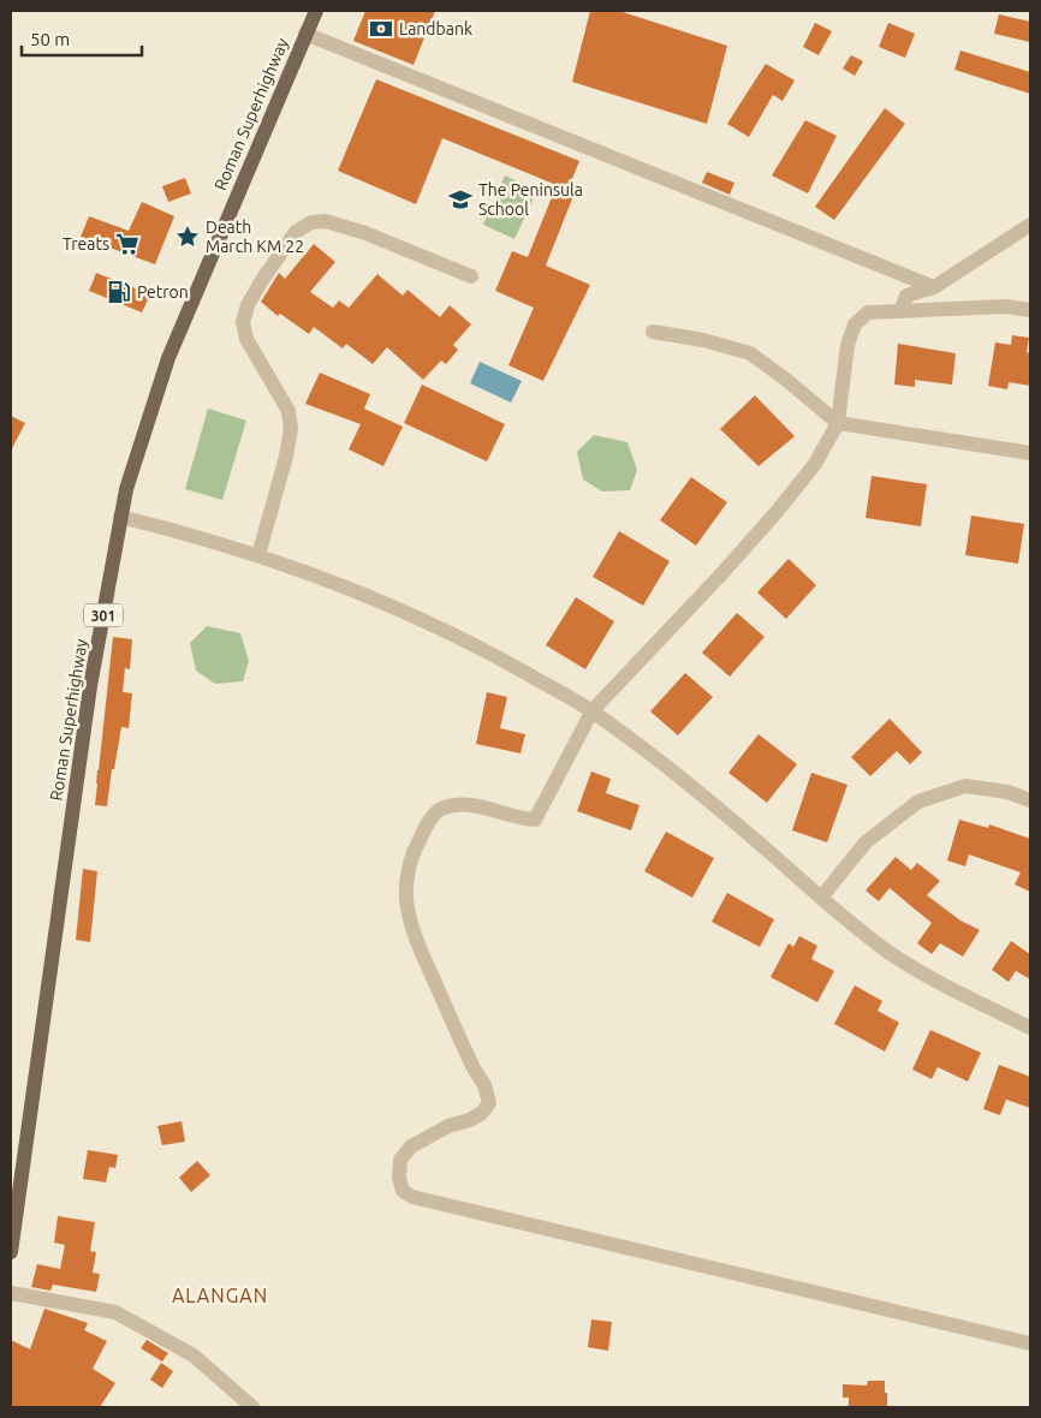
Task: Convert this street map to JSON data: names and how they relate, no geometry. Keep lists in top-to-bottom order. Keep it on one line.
{"streets":{"main road":["Roman Superhighway","301"]},"districts":["ALANGAN"],"places":{"bank":["Landbank"],"school or university":["The Peninsula School"],"place":["Death March KM 22"],"supermarket":["Treats"],"fuel station":["Petron"]},"scale_bar":"50 m"}
